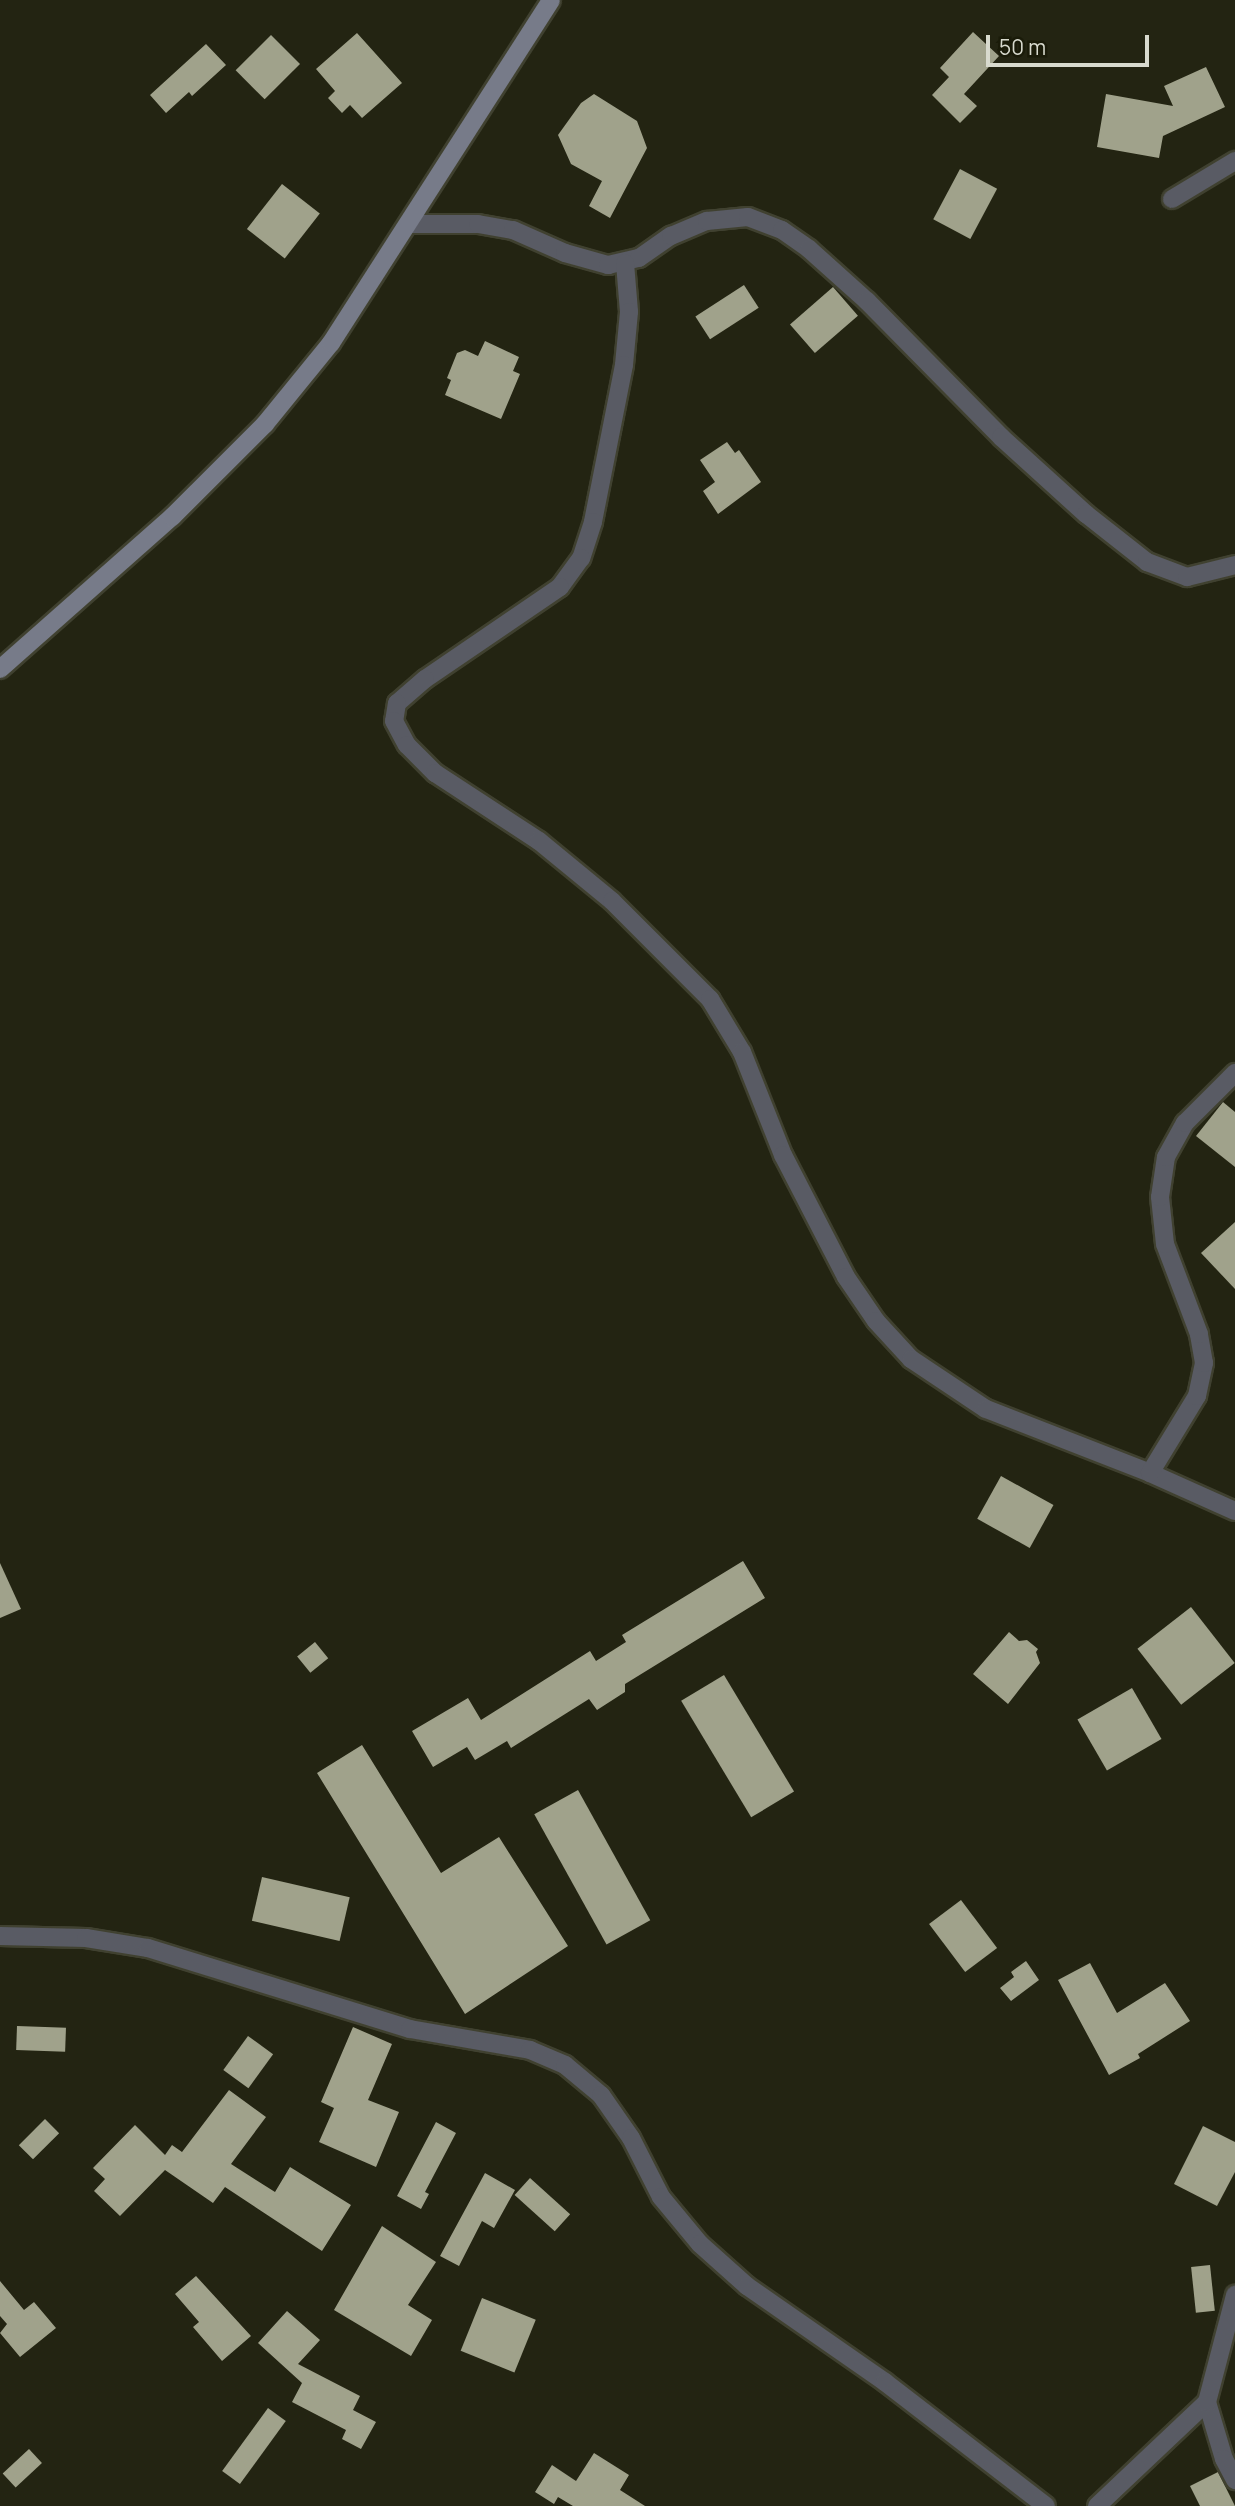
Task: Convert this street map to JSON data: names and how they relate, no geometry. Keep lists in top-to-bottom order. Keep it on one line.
{"scale_bar":"50 m"}
